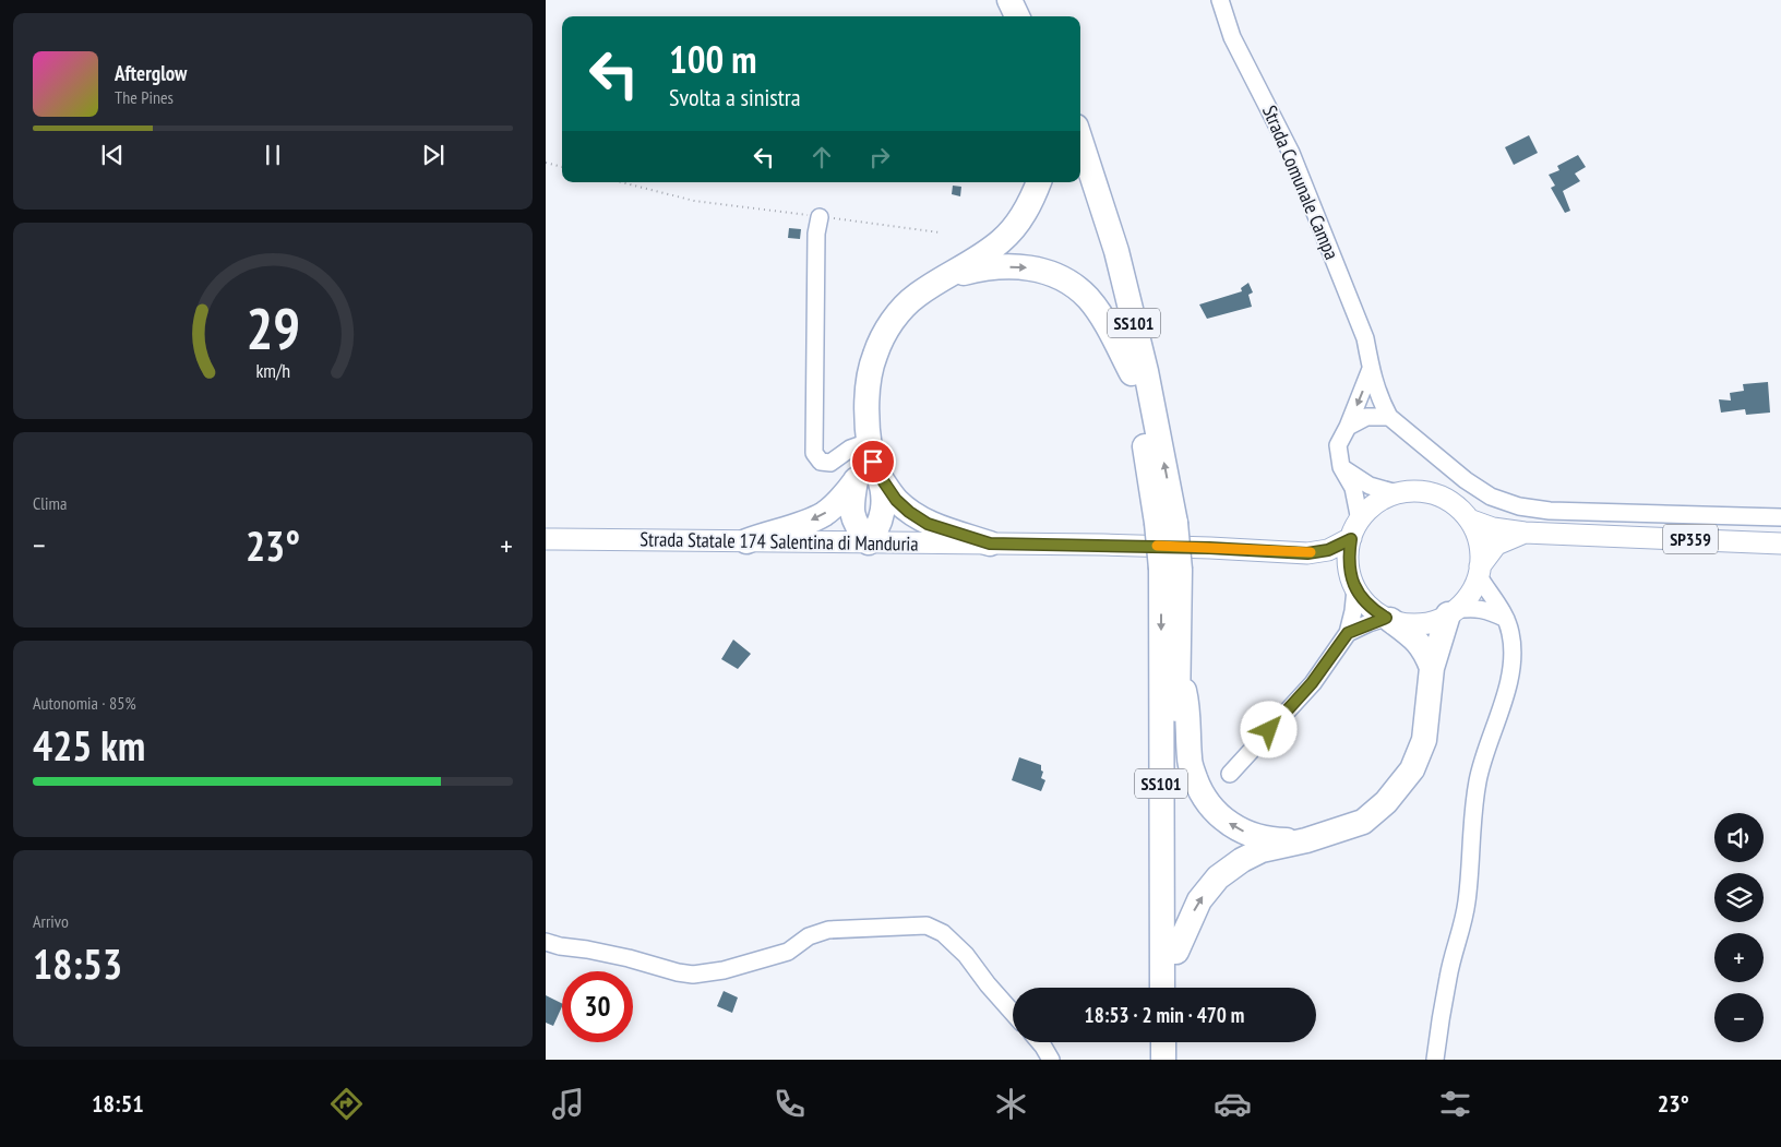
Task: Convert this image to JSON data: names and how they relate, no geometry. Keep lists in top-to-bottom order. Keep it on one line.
{"streets":{"highway":["SS101"],"main road":["SP359","Strada Statale 174 Salentina di Manduria"],"street":["Strada Comunale Campa"]},"crossings":[["SP359","Strada Statale 174 Salentina di Manduria"]],"page":{"turn":["100 m","Svolta a sinistra"],"song":["Afterglow","The Pines"],"tile":["Clima",["Autonomia · 85%","425 km"],["Arrivo","18:53"]],"heat":["−","23°","+"],"map_buttons":["+","−"],"limit":"30","trip":"18:53 · 2 min · 470 m","tabs":["18:51","23°"],"gauge":["29","km/h"]}}
